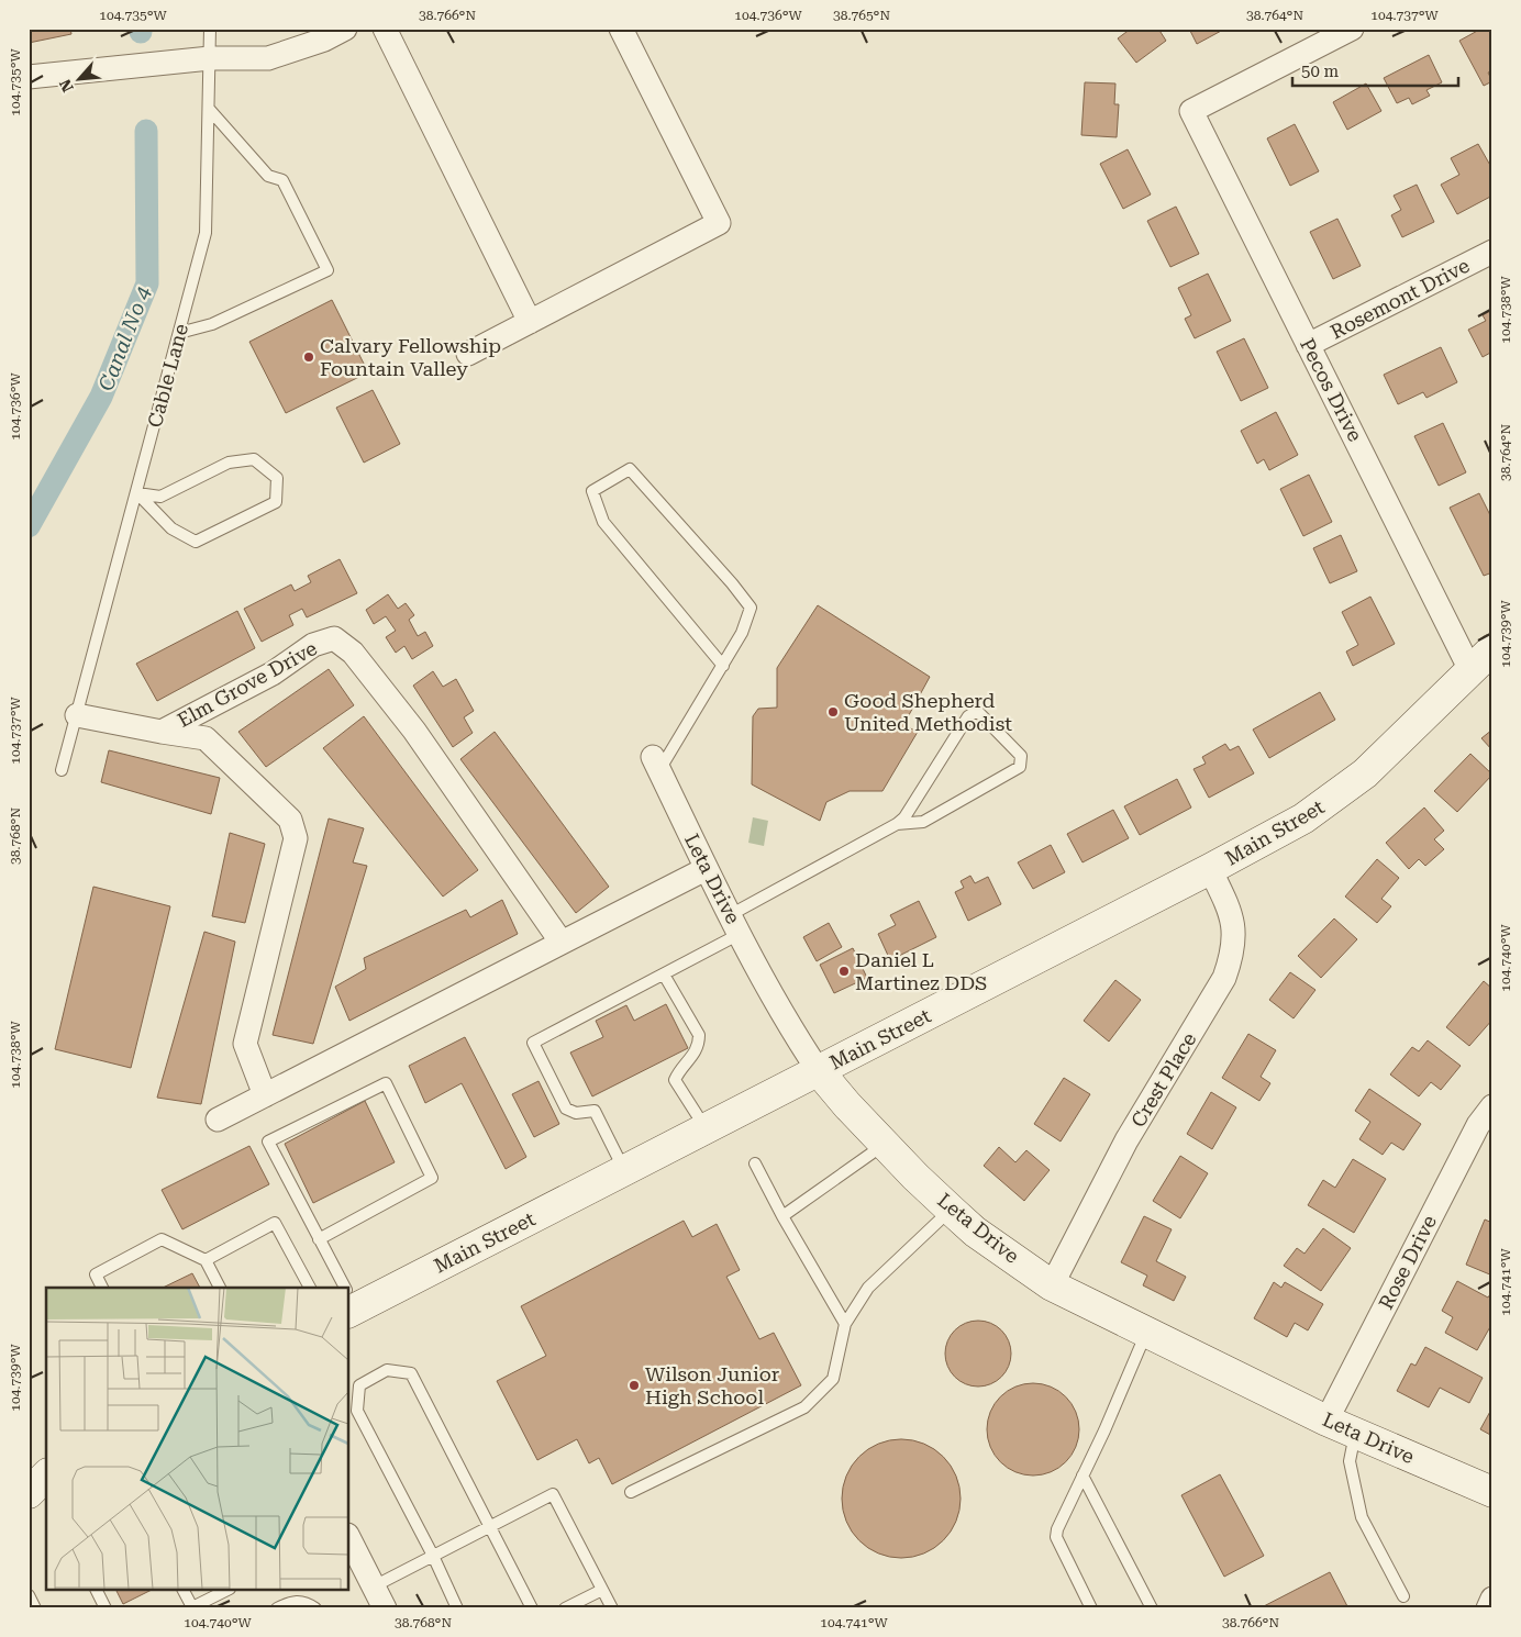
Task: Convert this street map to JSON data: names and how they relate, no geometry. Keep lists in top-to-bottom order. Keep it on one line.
{"streets":{"main road":["Main Street","Leta Drive"],"street":["Rosemont Drive","Pecos Drive","Elm Grove Drive","Crest Place","Rose Drive"],"lane":["Cable Lane"]},"crossings":[["Rosemont Drive","Pecos Drive"],["Pecos Drive","Main Street"],["Main Street","Leta Drive"],["Main Street","Crest Place"],["Leta Drive","Crest Place"],["Leta Drive","Rose Drive"]],"water":["Canal No 4"],"places":["Calvary Fellowship Fountain Valley","Good Shepherd United Methodist","Daniel L Martinez DDS","Wilson Junior High School"],"scale_bar":"50 m","north":"bottom left","coordinates":["104.735°W","38.766°N","104.736°W","38.765°N","38.764°N","104.737°W","104.738°W","104.739°W","38.768°N","104.740°W","104.741°W"]}
